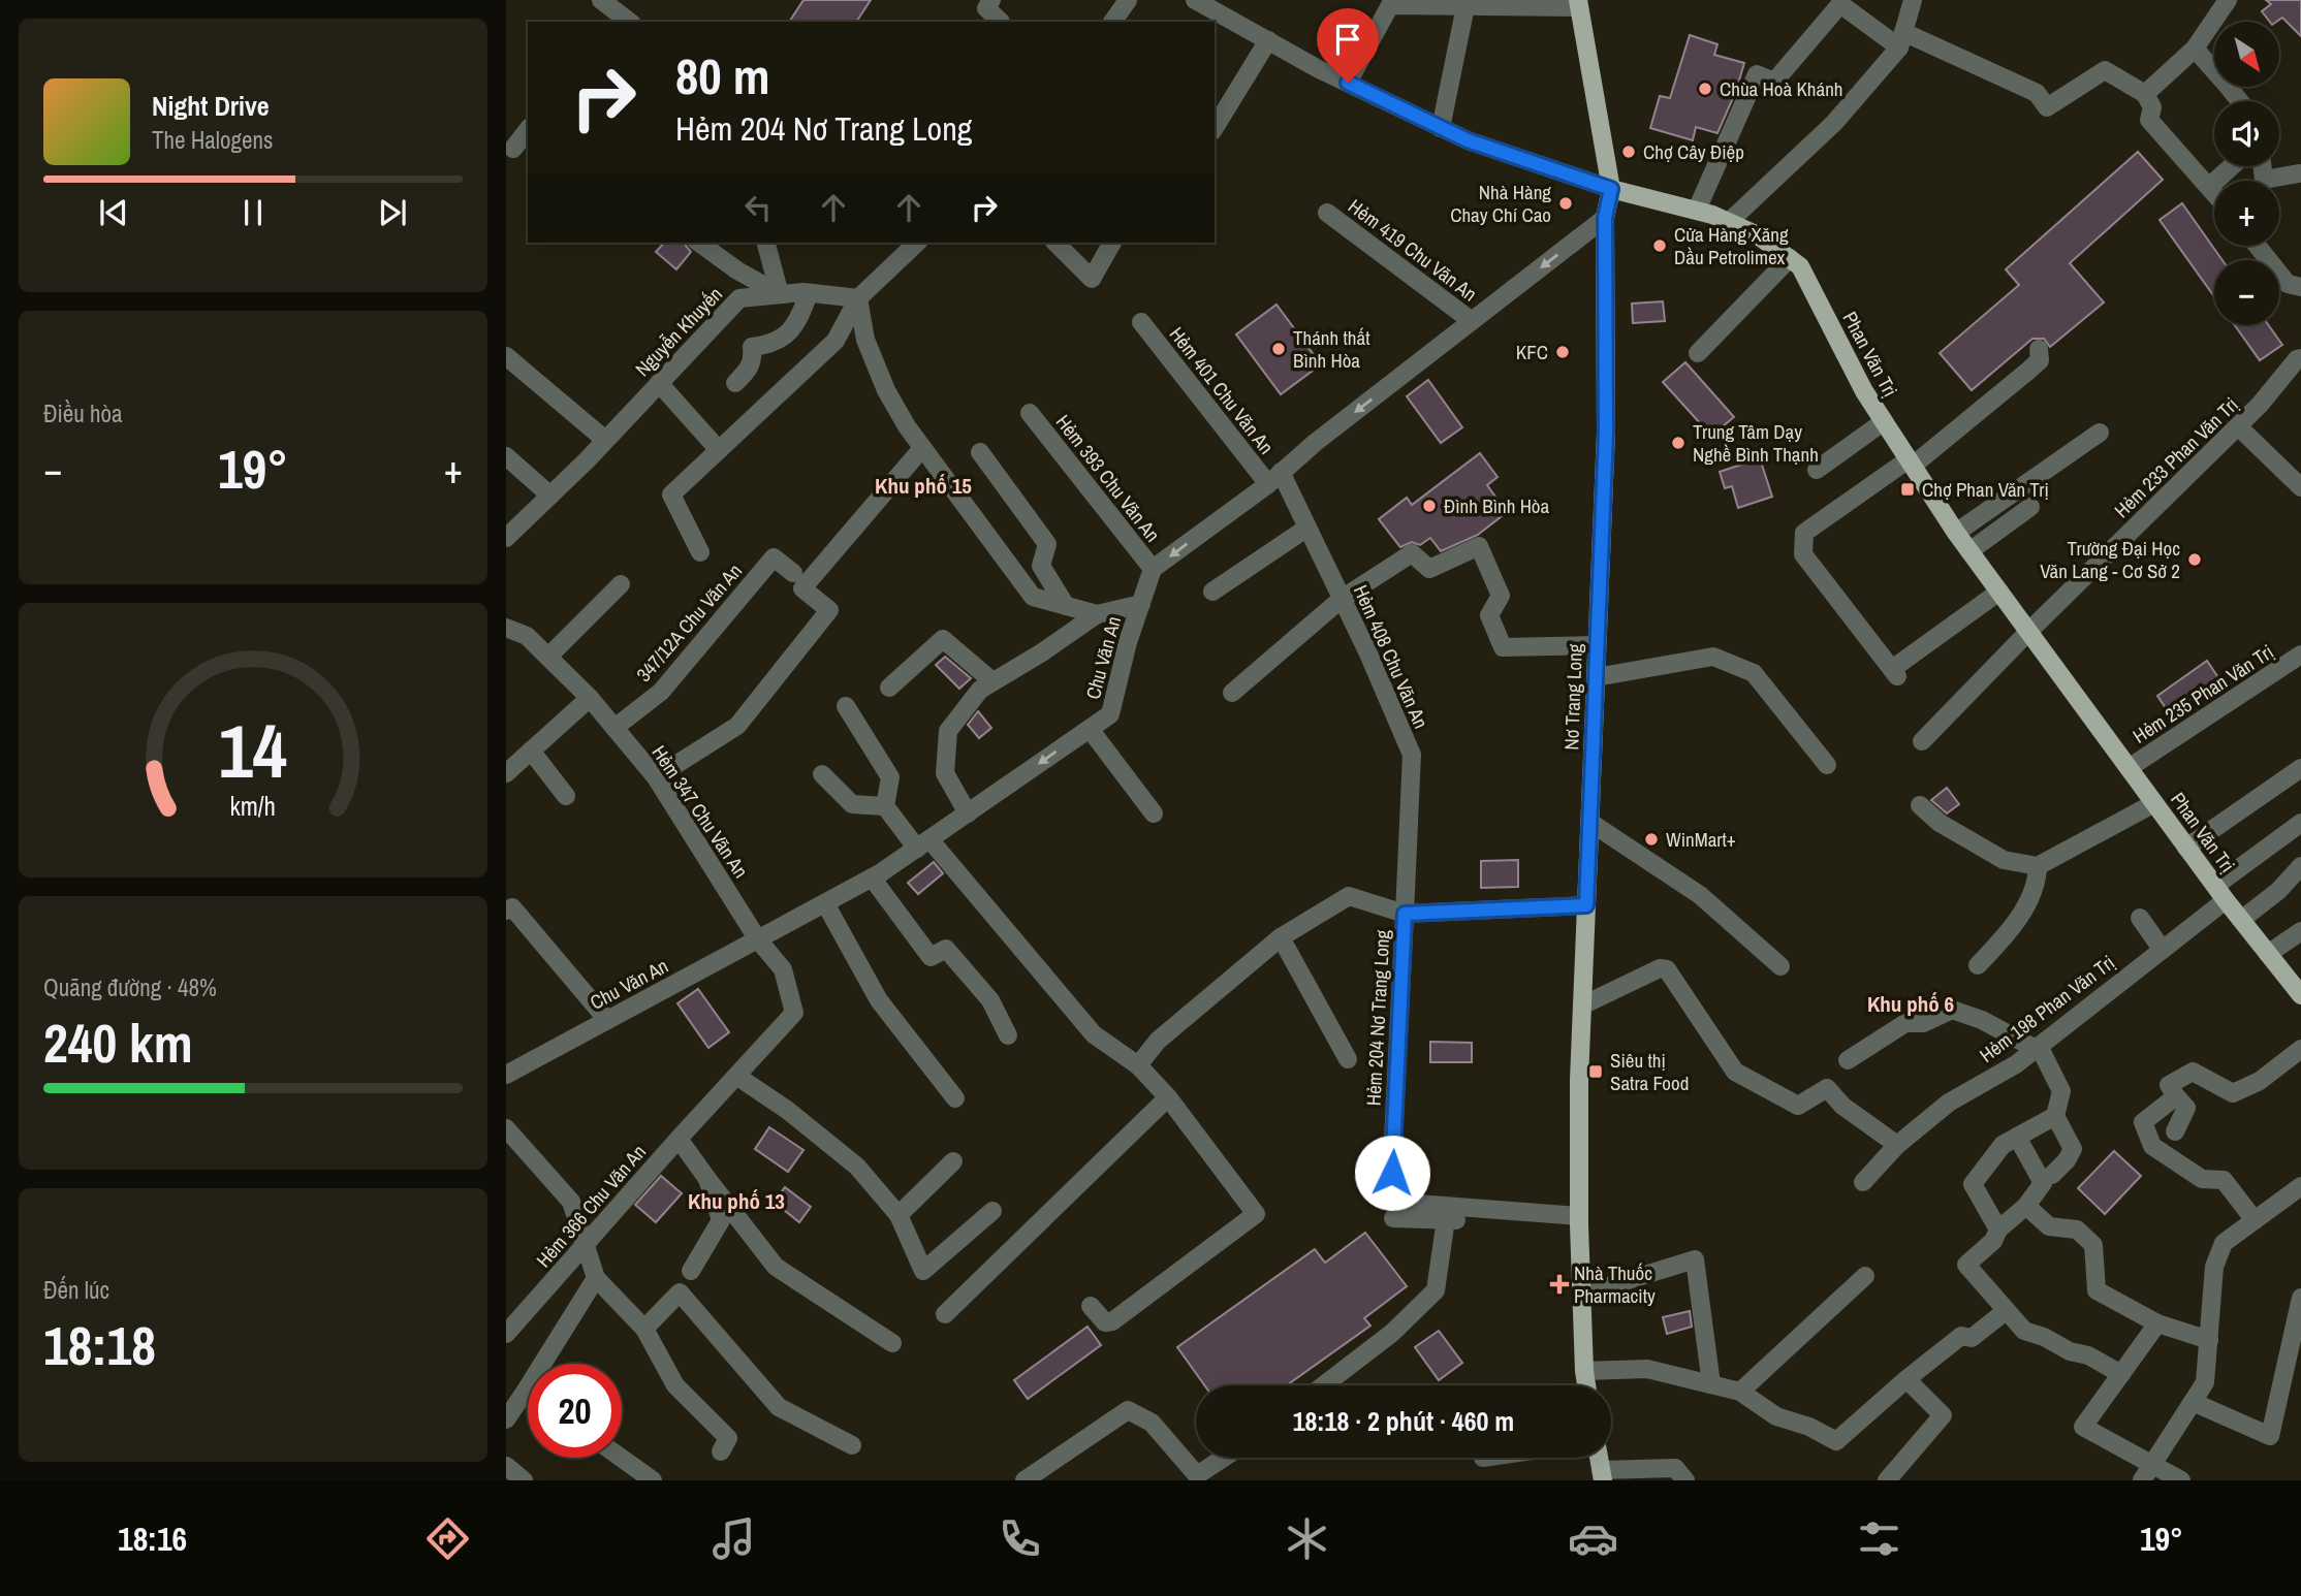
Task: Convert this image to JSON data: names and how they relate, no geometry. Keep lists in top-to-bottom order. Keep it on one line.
{"streets":{"main road":["Phan Văn Trị","Nơ Trang Long"],"street":["Hẻm 419 Chu Văn An","Nguyễn Khuyến","Hẻm 401 Chu Văn An","Hẻm 233 Phan Văn Trị","Hẻm 393 Chu Văn An","347/12A Chu Văn An","Hẻm 408 Chu Văn An","Chu Văn An","Hẻm 235 Phan Văn Trị","Hẻm 347 Chu Văn An","Hẻm 198 Phan Văn Trị","Hẻm 204 Nơ Trang Long","Hẻm 366 Chu Văn An"]},"crossings":[["Phan Văn Trị","Hẻm 233 Phan Văn Trị"],["Phan Văn Trị","Hẻm 235 Phan Văn Trị"],["Phan Văn Trị","Nơ Trang Long"],["Phan Văn Trị","Hẻm 198 Phan Văn Trị"],["Hẻm 401 Chu Văn An","Hẻm 408 Chu Văn An"],["Hẻm 393 Chu Văn An","Chu Văn An"],["347/12A Chu Văn An","Hẻm 347 Chu Văn An"],["Hẻm 408 Chu Văn An","Hẻm 204 Nơ Trang Long"],["Chu Văn An","Hẻm 347 Chu Văn An"],["Chu Văn An","Hẻm 366 Chu Văn An"],["Nơ Trang Long","Hẻm 204 Nơ Trang Long"],["Hẻm 347 Chu Văn An","Hẻm 366 Chu Văn An"]],"districts":["Khu phố 15","Khu phố 6","Khu phố 13"],"places":{"other":["Chùa Hoà Khánh","Chợ Cây Điệp","Nhà Hàng Chay Chí Cao","Cửa Hàng Xăng Dầu Petrolimex","Thánh thất Bình Hòa","KFC","Trung Tâm Dạy Nghề Bình Thạnh","Đình Bình Hòa","Trường Đại Học Văn Lang - Cơ Sở 2","WinMart+"],"transit":["Chợ Phan Văn Trị","Siêu thị Satra Food"],"health":["Nhà Thuốc Pharmacity"]},"north":"bottom right","page":{"map_buttons":["+","−"],"turn":["80 m","Hẻm 204 Nơ Trang Long"],"song":["Night Drive","The Halogens"],"tile":["Điều hòa",["Quãng đường · 48%","240 km"],["Đến lúc","18:18"]],"heat":["−","19°","+"],"limit":"20","trip":"18:18 · 2 phút · 460 m","tabs":["18:16","19°"],"gauge":["14","km/h"]}}
